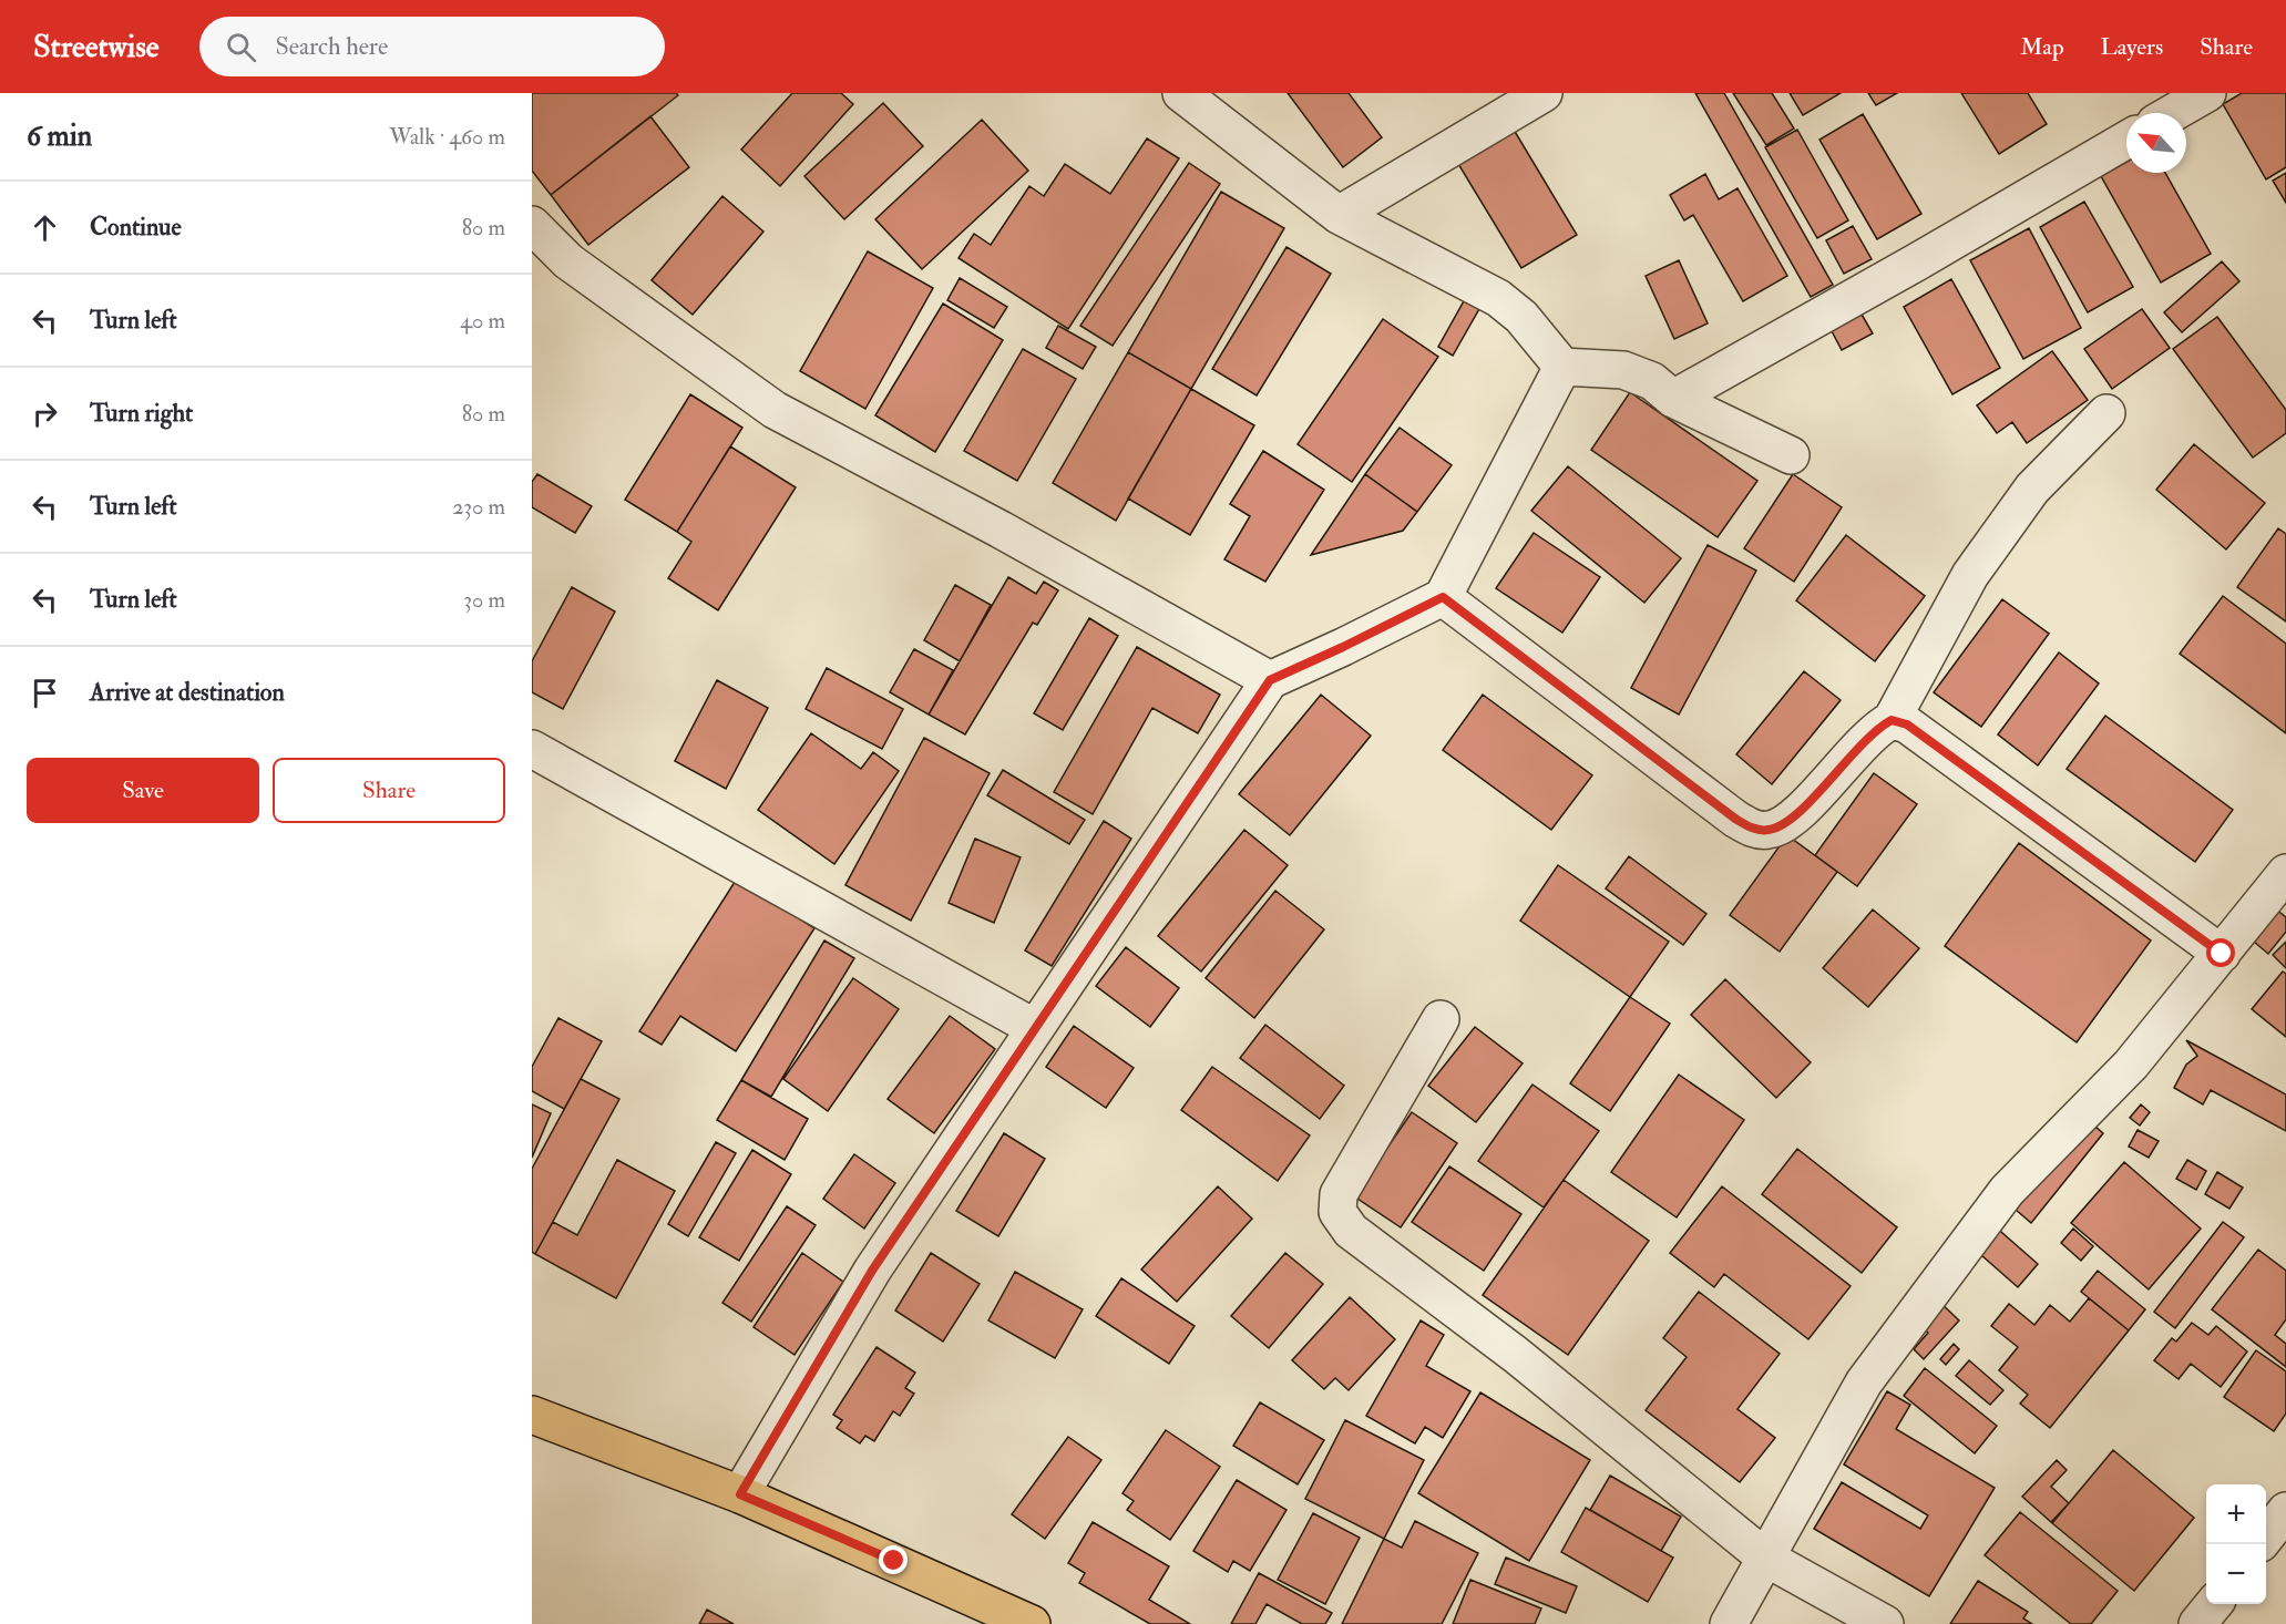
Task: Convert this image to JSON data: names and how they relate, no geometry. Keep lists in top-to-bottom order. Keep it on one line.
{"north":"top left","page":{"header":"Streetwise","search":"Search here","nav":["Map","Layers","Share"],"heading":["6 min","Walk · 460 m"],"list":[["Continue","80 m"],["Turn left","40 m"],["Turn right","80 m"],["Turn left","230 m"],["Turn left","30 m"],"Arrive at destination"],"buttons":["Save","Share"],"map_buttons":["+","−"]}}
